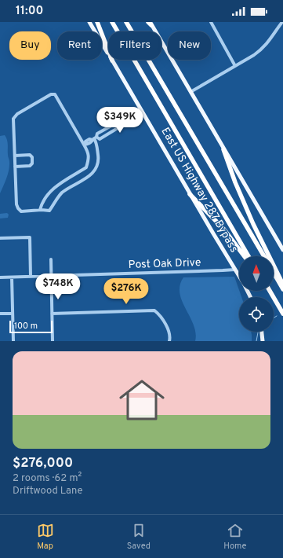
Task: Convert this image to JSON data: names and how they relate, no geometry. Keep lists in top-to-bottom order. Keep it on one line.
{"streets":{"main road":["East US Highway 287 Bypass"],"street":["Post Oak Drive"]},"crossings":[["East US Highway 287 Bypass","Post Oak Drive"]],"scale_bar":"100 m","north":"top","page":{"status":"11:00","chip":["Buy","Rent","Filters","New"],"price":["$349K","$748K","$276K"],"scale":"100 m","list":[{"name":"$276,000","note":"2 rooms · 62 m² · Driftwood Lane"}],"tabs":["Map","Saved","Home"]}}
